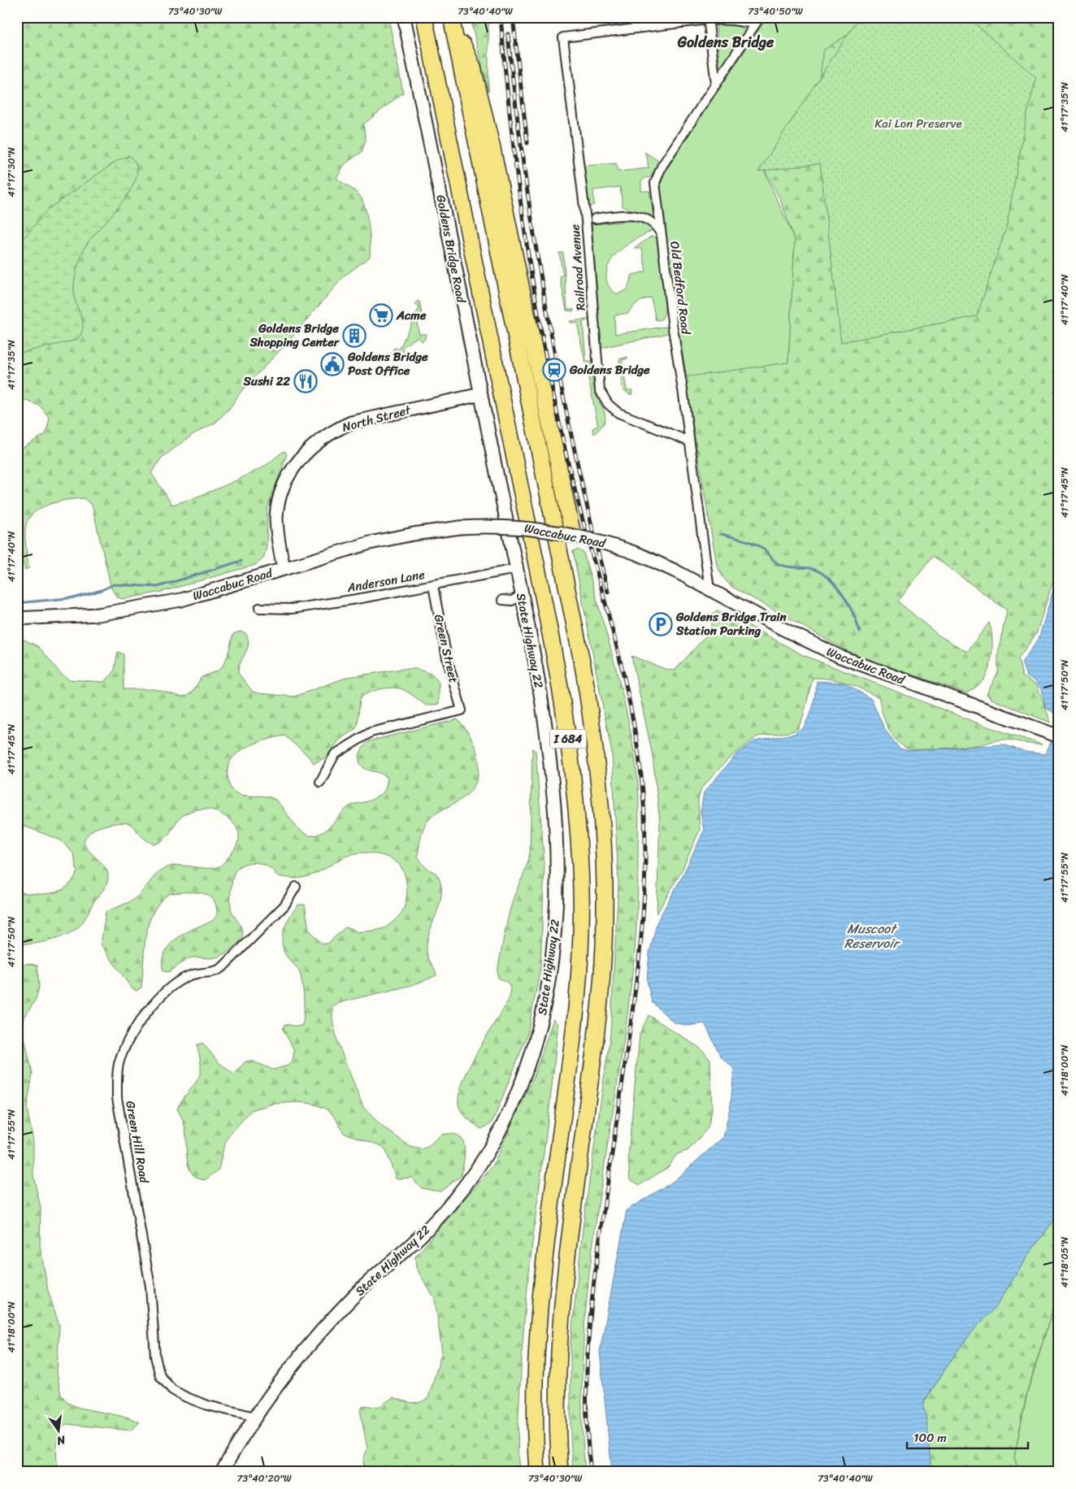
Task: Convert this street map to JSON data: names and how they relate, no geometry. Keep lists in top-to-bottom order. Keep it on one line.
{"streets":{"highway":["I 684"],"main road":["Goldens Bridge Road","North Street","Waccabuc Road","State Highway 22"],"street":["Railroad Avenue","Old Bedford Road","Anderson Lane","Green Street","Green Hill Road"]},"crossings":[["Goldens Bridge Road","North Street"],["Goldens Bridge Road","State Highway 22"],["Railroad Avenue","Old Bedford Road"],["Old Bedford Road","Waccabuc Road"],["North Street","Waccabuc Road"],["Anderson Lane","State Highway 22"],["Anderson Lane","Green Street"],["State Highway 22","Green Hill Road"]],"districts":["Goldens Bridge"],"water":["Muscoot Reservoir"],"parks":["Kai Lon Preserve"],"places":{"supermarket":["Acme"],"building":["Goldens Bridge Shopping Center"],"public building":["Goldens Bridge Post Office"],"station":["Goldens Bridge"],"restaurant":["Sushi 22"],"parking":["Goldens Bridge Train Station Parking"]},"scale_bar":"100 m","north":"bottom","coordinates":["73°40'30\"W","73°40'40\"W","73°40'50\"W","41°17'35\"N","41°17'30\"N","41°17'40\"N","41°17'45\"N","41°17'50\"N","41°17'55\"N","41°18'00\"N","41°18'05\"N","73°40'20\"W"]}
